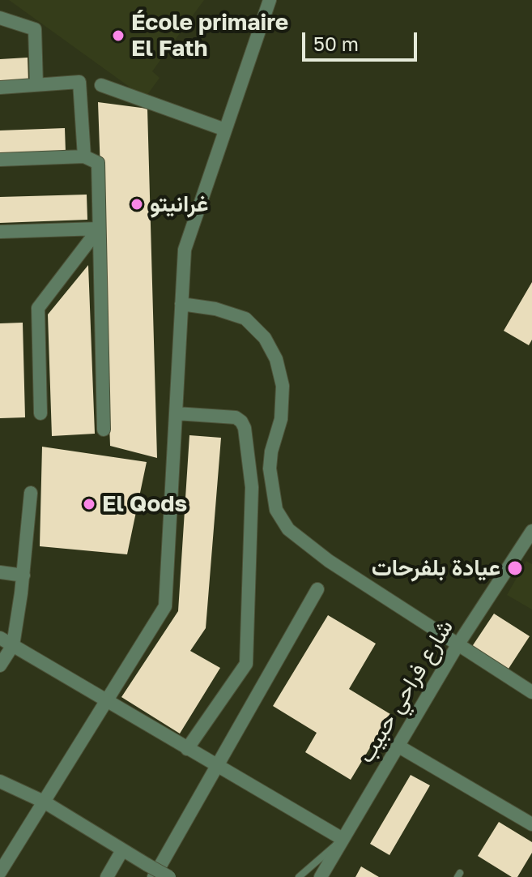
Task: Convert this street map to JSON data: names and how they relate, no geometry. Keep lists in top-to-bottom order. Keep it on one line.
{"streets":{"street":["شارع فراحي حبيب"]},"places":["École primaire El Fath","غرانيتو","El Qods","عيادة بلفرحات"],"scale_bar":"50 m"}
